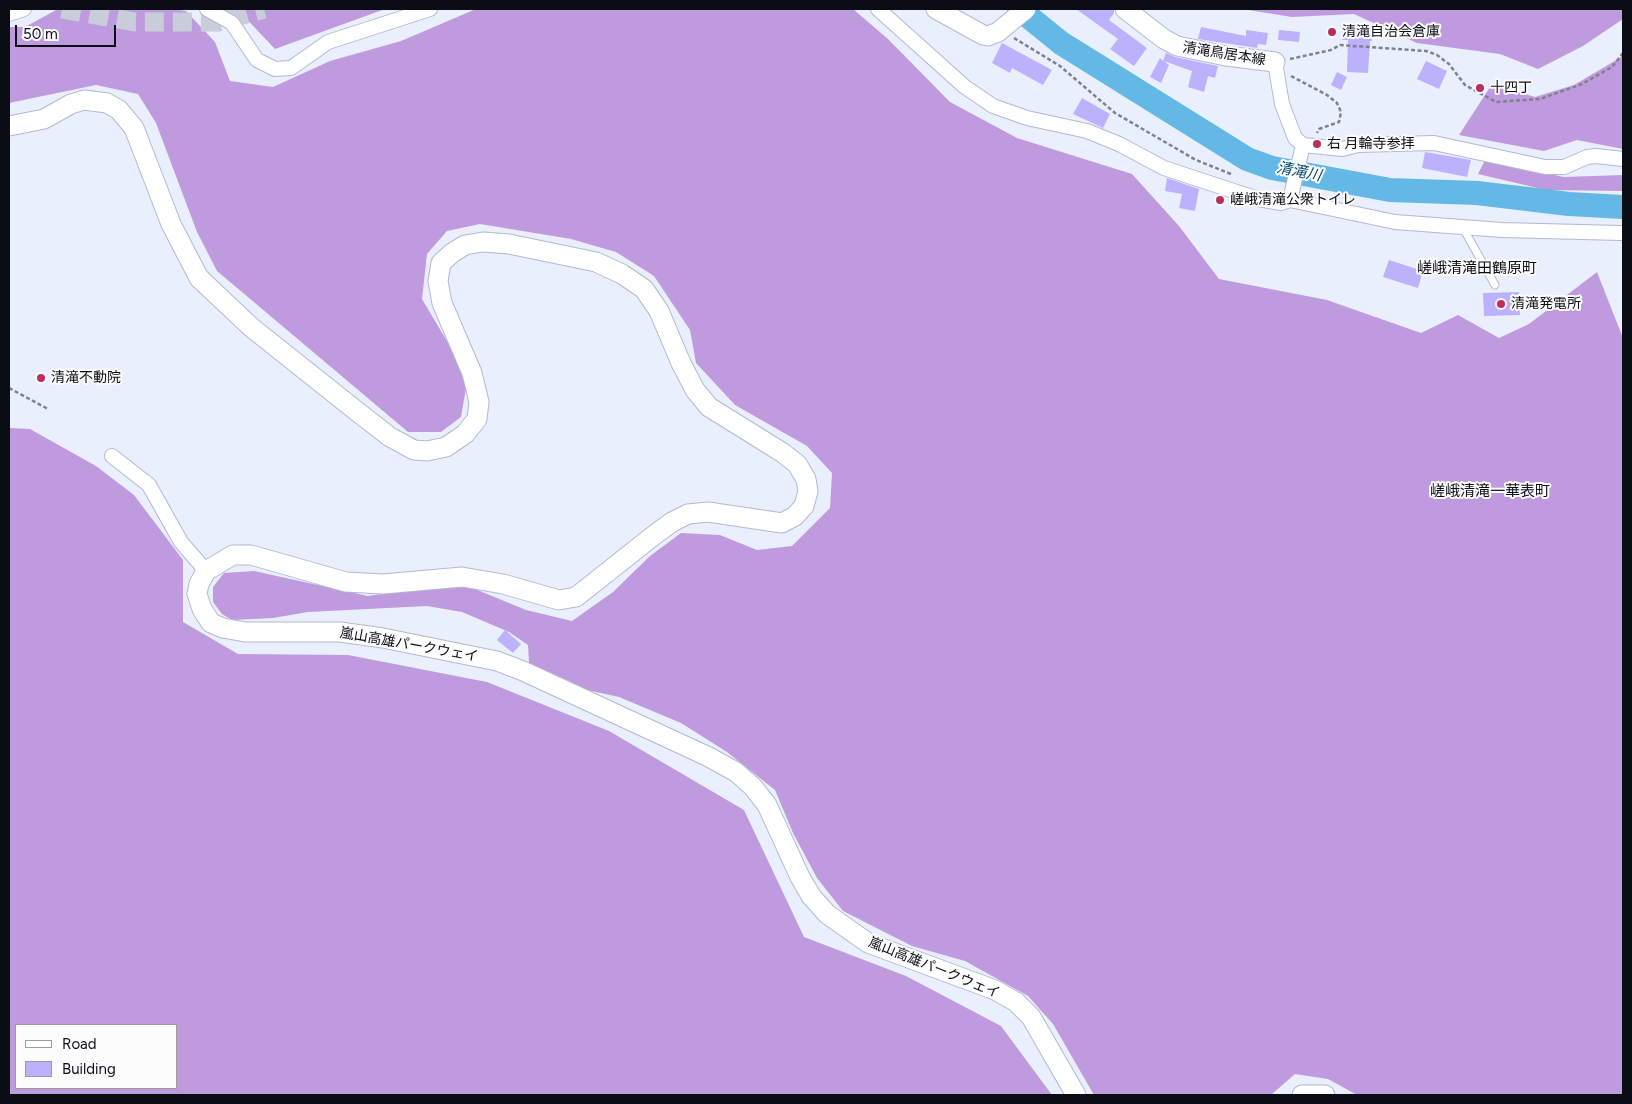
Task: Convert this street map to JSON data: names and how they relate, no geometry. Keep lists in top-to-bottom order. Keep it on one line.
{"streets":{"street":["清滝鳥居本線","嵐山高雄パークウェイ"]},"districts":["嵯峨清滝田鶴原町","嵯峨清滝一華表町"],"water":["清滝川"],"places":["清滝自治会倉庫","十四丁","右 月輪寺参拝","嵯峨清滝公衆トイレ","清滝発電所","清滝不動院"],"legend":["Road","Building"],"scale_bar":"50 m"}
